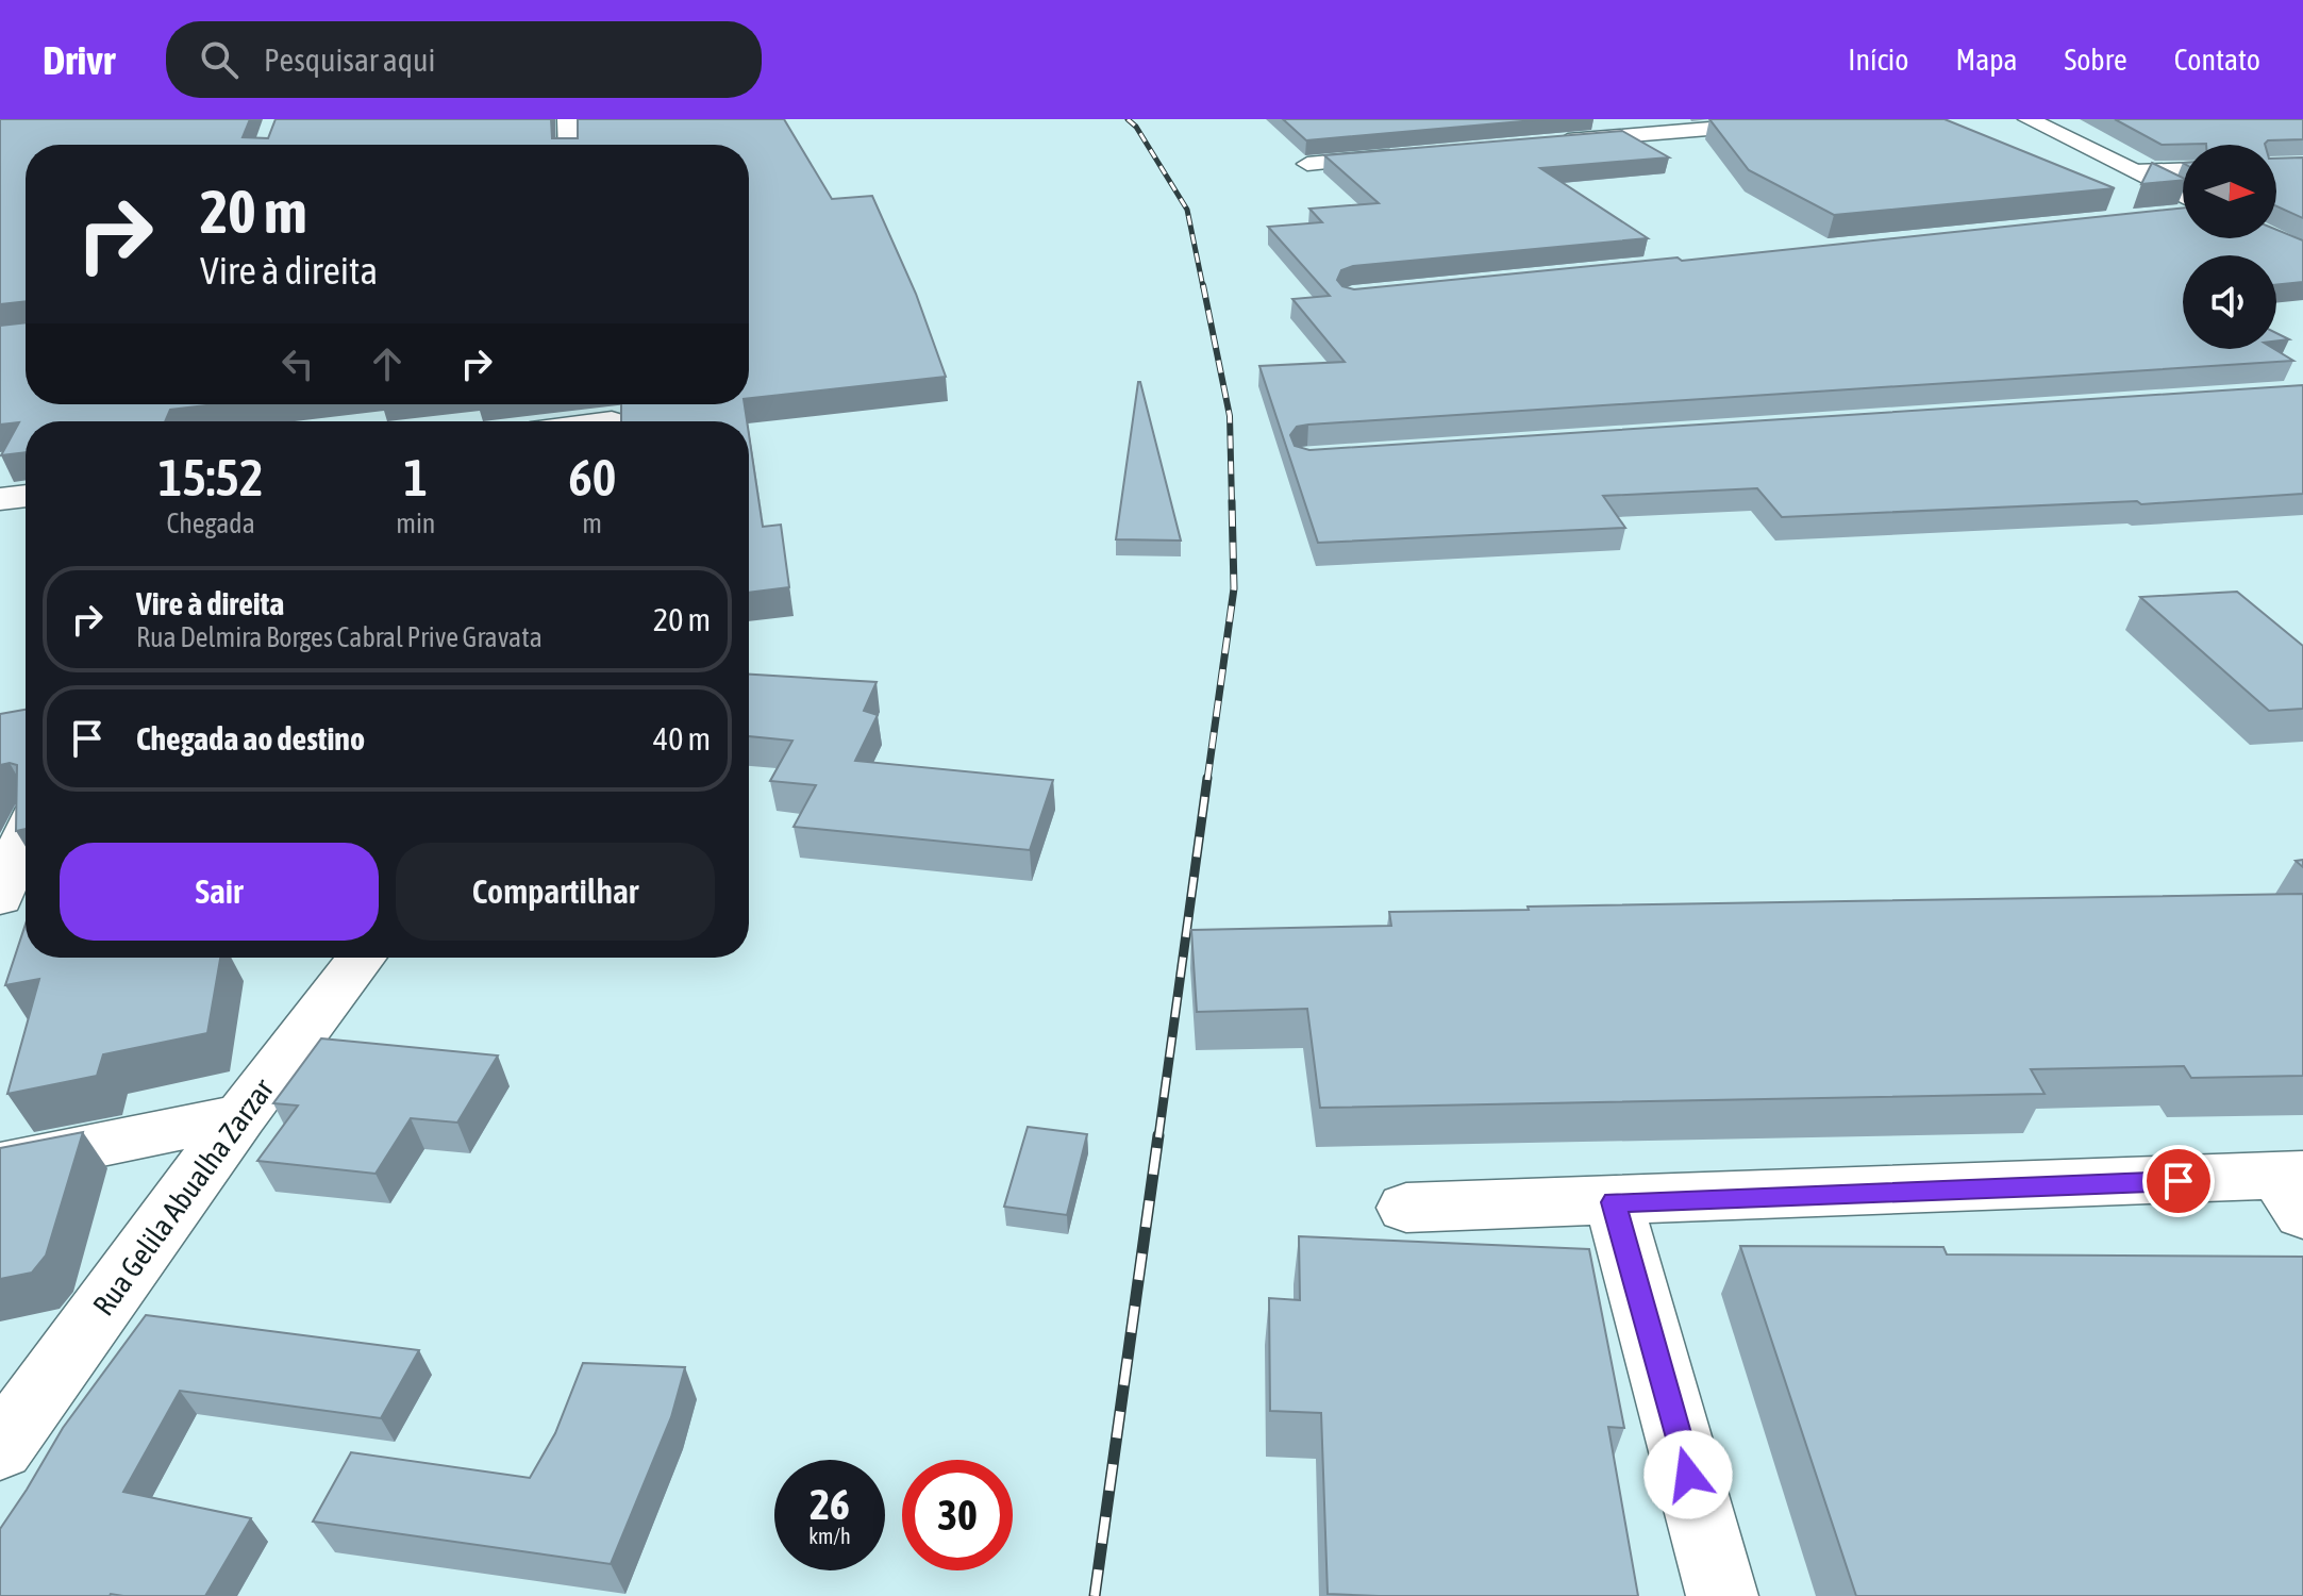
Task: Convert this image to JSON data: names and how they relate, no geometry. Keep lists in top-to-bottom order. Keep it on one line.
{"streets":{"street":["Rua Gelila Abualha Zarzar"]},"north":"right","page":{"header":"Drivr","search":"Pesquisar aqui","nav":["Início","Mapa","Sobre","Contato"],"turn":["20 m","Vire à direita"],"eta":["15:52","Chegada","1","min","60","m"],"list":[{"name":"Vire à direita","note":"Rua Delmira Borges Cabral Prive Gravata","value":"20 m"},{"name":"Chegada ao destino","value":"40 m"}],"buttons":["Sair","Compartilhar"],"speed":"26 km/h","limit":"30"}}
